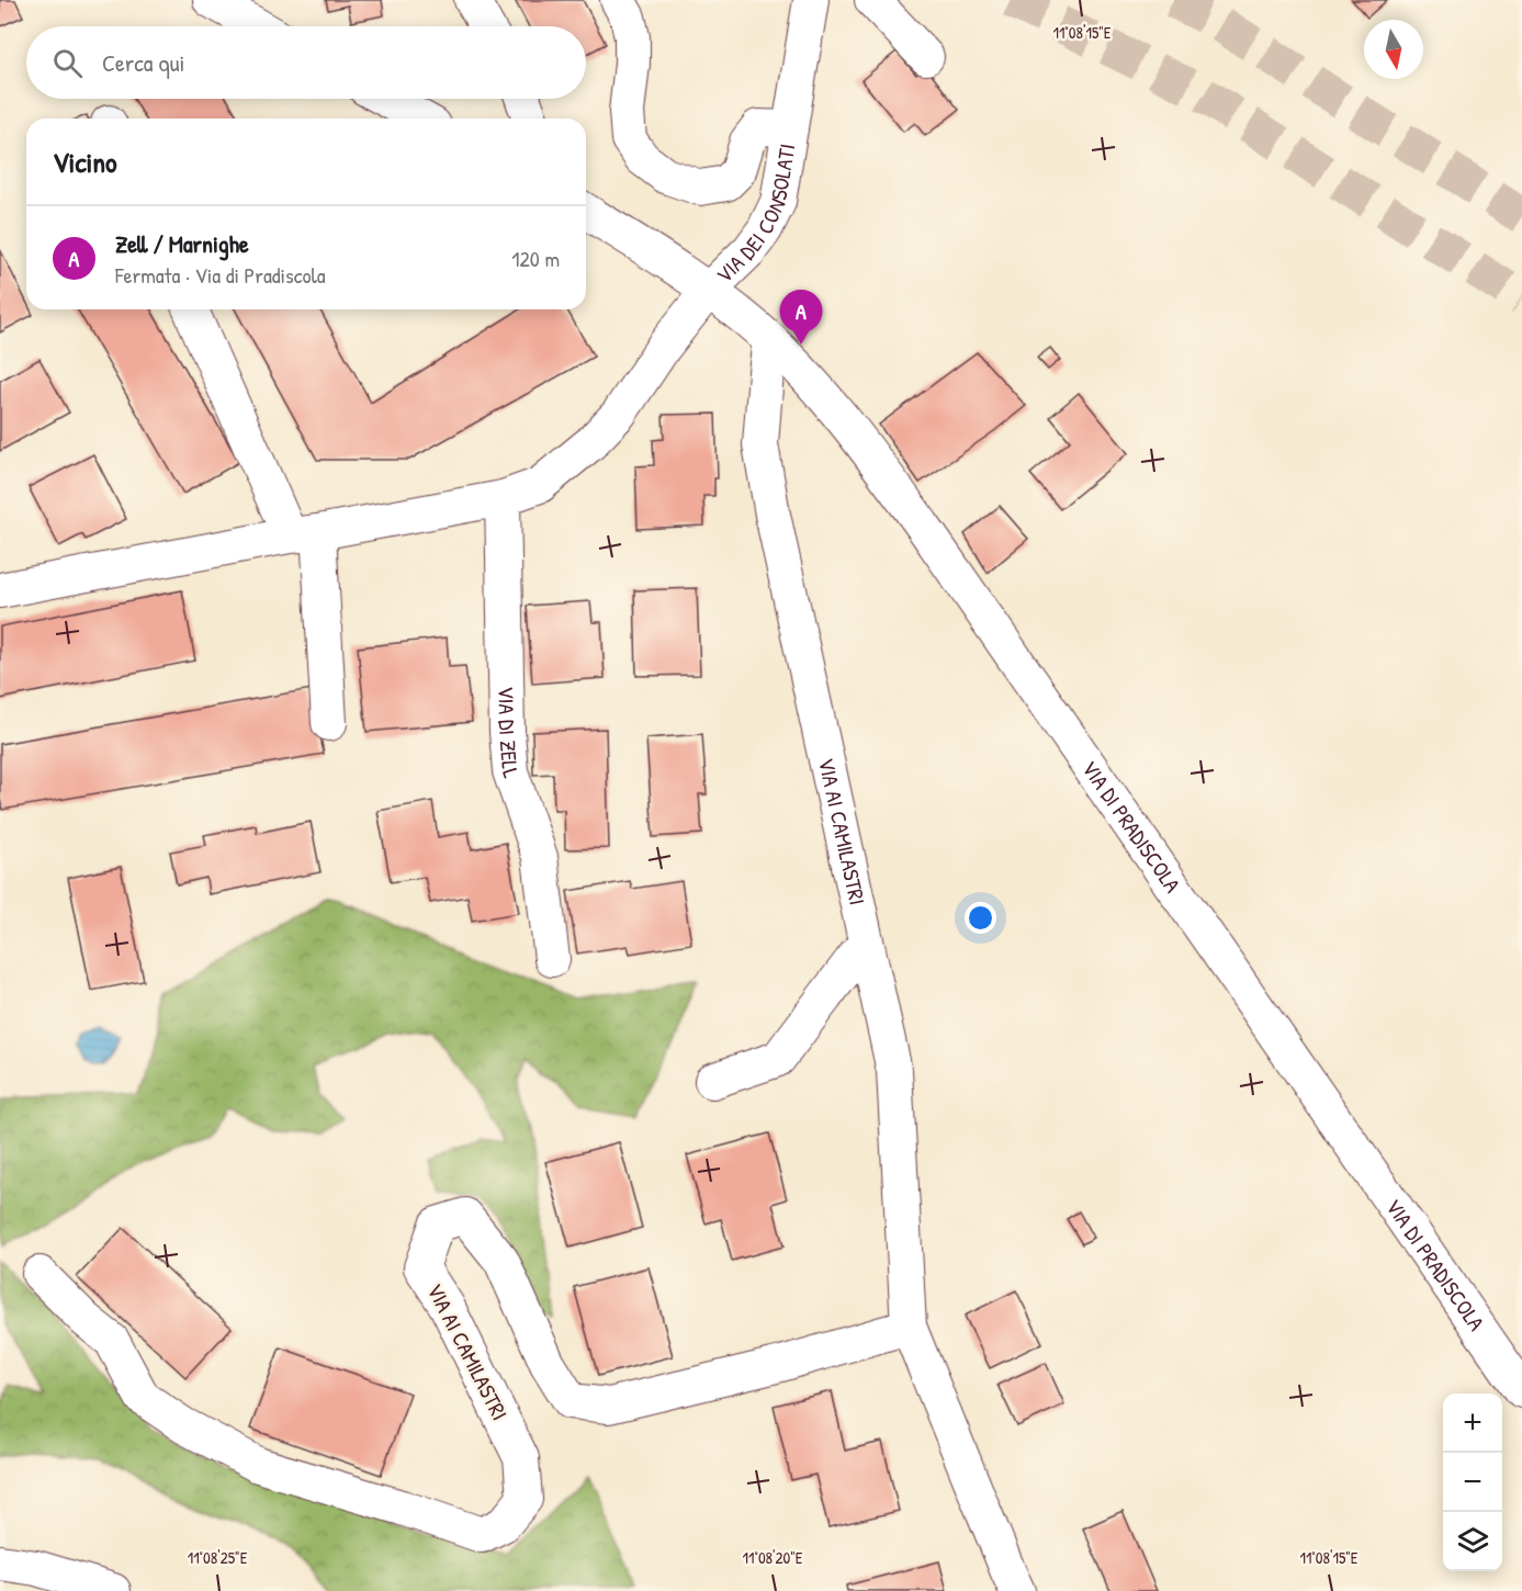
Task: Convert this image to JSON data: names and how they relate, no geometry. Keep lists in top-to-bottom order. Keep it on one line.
{"streets":{"street":["VIA DEI CONSOLATI","VIA DI ZELL","VIA DI PRADISCOLA","VIA AI CAMILASTRI"]},"crossings":[["VIA DEI CONSOLATI","VIA DI PRADISCOLA"],["VIA DI PRADISCOLA","VIA AI CAMILASTRI"]],"north":"bottom","page":{"search":"Cerca qui","heading":"Vicino","list":[{"mark":"A","name":"Zell / Marnighe","note":"Fermata · Via di Pradiscola","value":"120 m"}],"pins":"A","map_buttons":["+","−"]},"coordinates":["11°08'15\"E","11°08'25\"E","11°08'20\"E"]}
